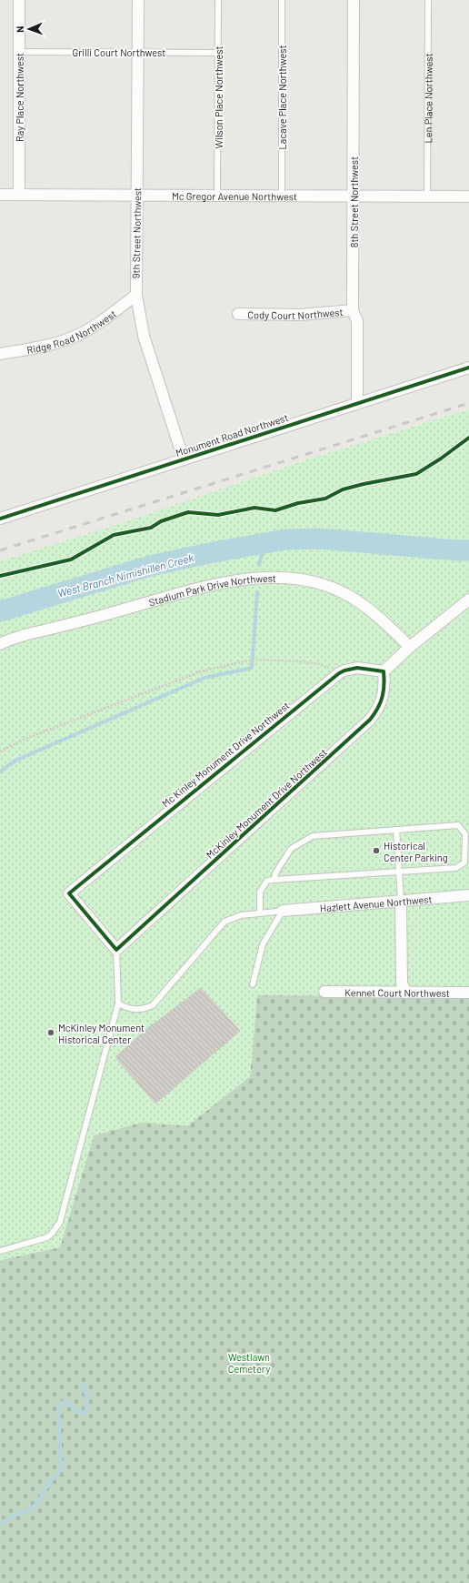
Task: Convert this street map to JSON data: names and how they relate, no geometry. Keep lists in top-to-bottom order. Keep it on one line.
{"streets":{"street":["Ray Place Northwest","Mc Gregor Avenue Northwest","8th Street Northwest","9th Street Northwest","Cody Court Northwest","Ridge Road Northwest","Monument Road Northwest","Stadium Park Drive Northwest","Mc Kinley Monument Drive Northwest","McKinley Monument Drive Northwest","Hazlett Avenue Northwest","Kennet Court Northwest"],"lane":["Grilli Court Northwest","Wilson Place Northwest","Lacave Place Northwest","Len Place Northwest"]},"crossings":[["Grilli Court Northwest","Ray Place Northwest"],["Grilli Court Northwest","Wilson Place Northwest"],["Grilli Court Northwest","9th Street Northwest"],["Ray Place Northwest","Mc Gregor Avenue Northwest"],["Wilson Place Northwest","Mc Gregor Avenue Northwest"],["Lacave Place Northwest","Mc Gregor Avenue Northwest"],["Len Place Northwest","Mc Gregor Avenue Northwest"],["Mc Gregor Avenue Northwest","8th Street Northwest"],["Mc Gregor Avenue Northwest","9th Street Northwest"],["8th Street Northwest","Cody Court Northwest"],["8th Street Northwest","Monument Road Northwest"],["9th Street Northwest","Ridge Road Northwest"],["9th Street Northwest","Monument Road Northwest"],["Mc Kinley Monument Drive Northwest","McKinley Monument Drive Northwest"]],"water":["West Branch Nimishillen Creek"],"parks":["Westlawn Cemetery"],"places":["Historical Center Parking","McKinley Monument Historical Center"],"north":"left"}
